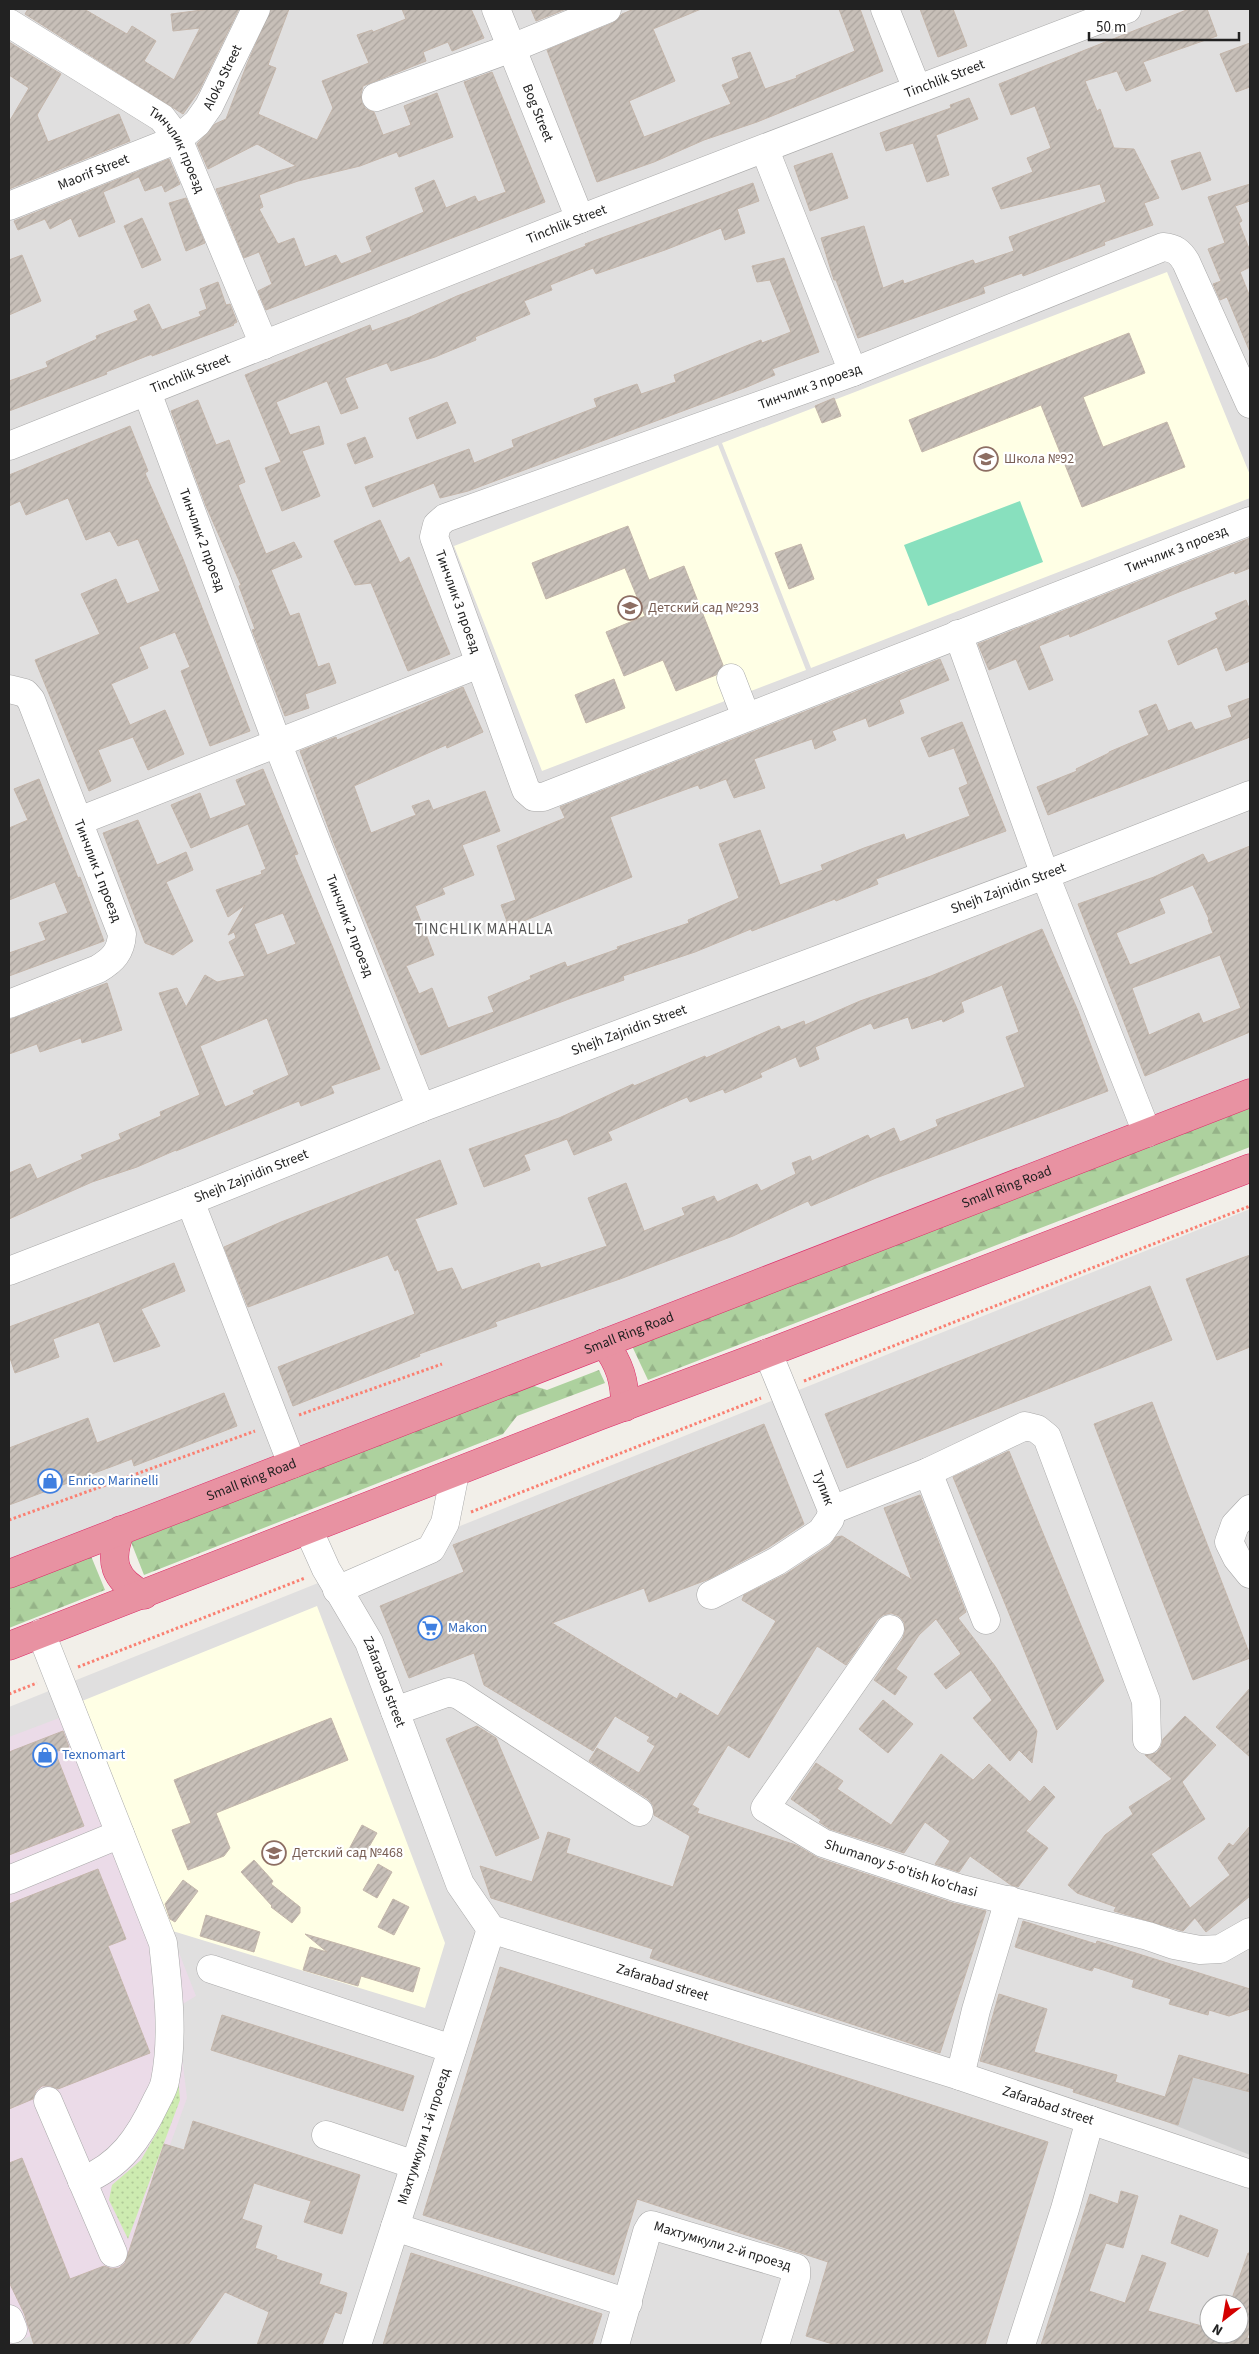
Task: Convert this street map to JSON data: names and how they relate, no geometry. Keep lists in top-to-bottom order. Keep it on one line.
{"streets":{"highway":["Small Ring Road"],"street":["Aloka Street","Tinchlik Street","Bog Street","Тинчлик проезд","Maorif Street","Тинчлик 3 проезд","Тинчлик 2 проезд","Тинчлик 1 проезд","Shejh Zajnidin Street","Тупик","Zafarabad street","Shumanoy 5-o'tish ko'chasi","Махтумкули 1-й проезд","Махтумкули 2-й проезд"]},"crossings":[["Aloka Street","Тинчлик проезд"],["Aloka Street","Maorif Street"],["Tinchlik Street","Bog Street"],["Tinchlik Street","Тинчлик проезд"],["Tinchlik Street","Тинчлик 2 проезд"],["Тинчлик проезд","Maorif Street"],["Тинчлик 2 проезд","Shejh Zajnidin Street"],["Zafarabad street","Махтумкули 1-й проезд"]],"districts":["TINCHLIK MAHALLA"],"places":{"school or university":["Школа №92","Детский сад №293","Детский сад №468"],"shop":["Enrico Marinelli","Texnomart"],"supermarket":["Makon"]},"scale_bar":"50 m","north":"bottom left"}
